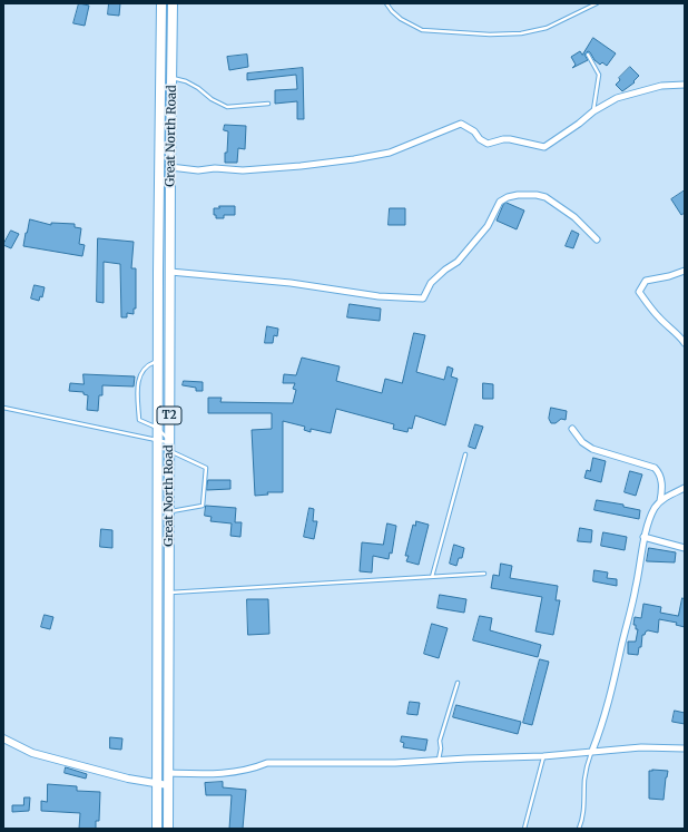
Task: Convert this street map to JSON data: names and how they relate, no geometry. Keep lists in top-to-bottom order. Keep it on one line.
{"streets":{"main road":["Great North Road","T2"]}}
